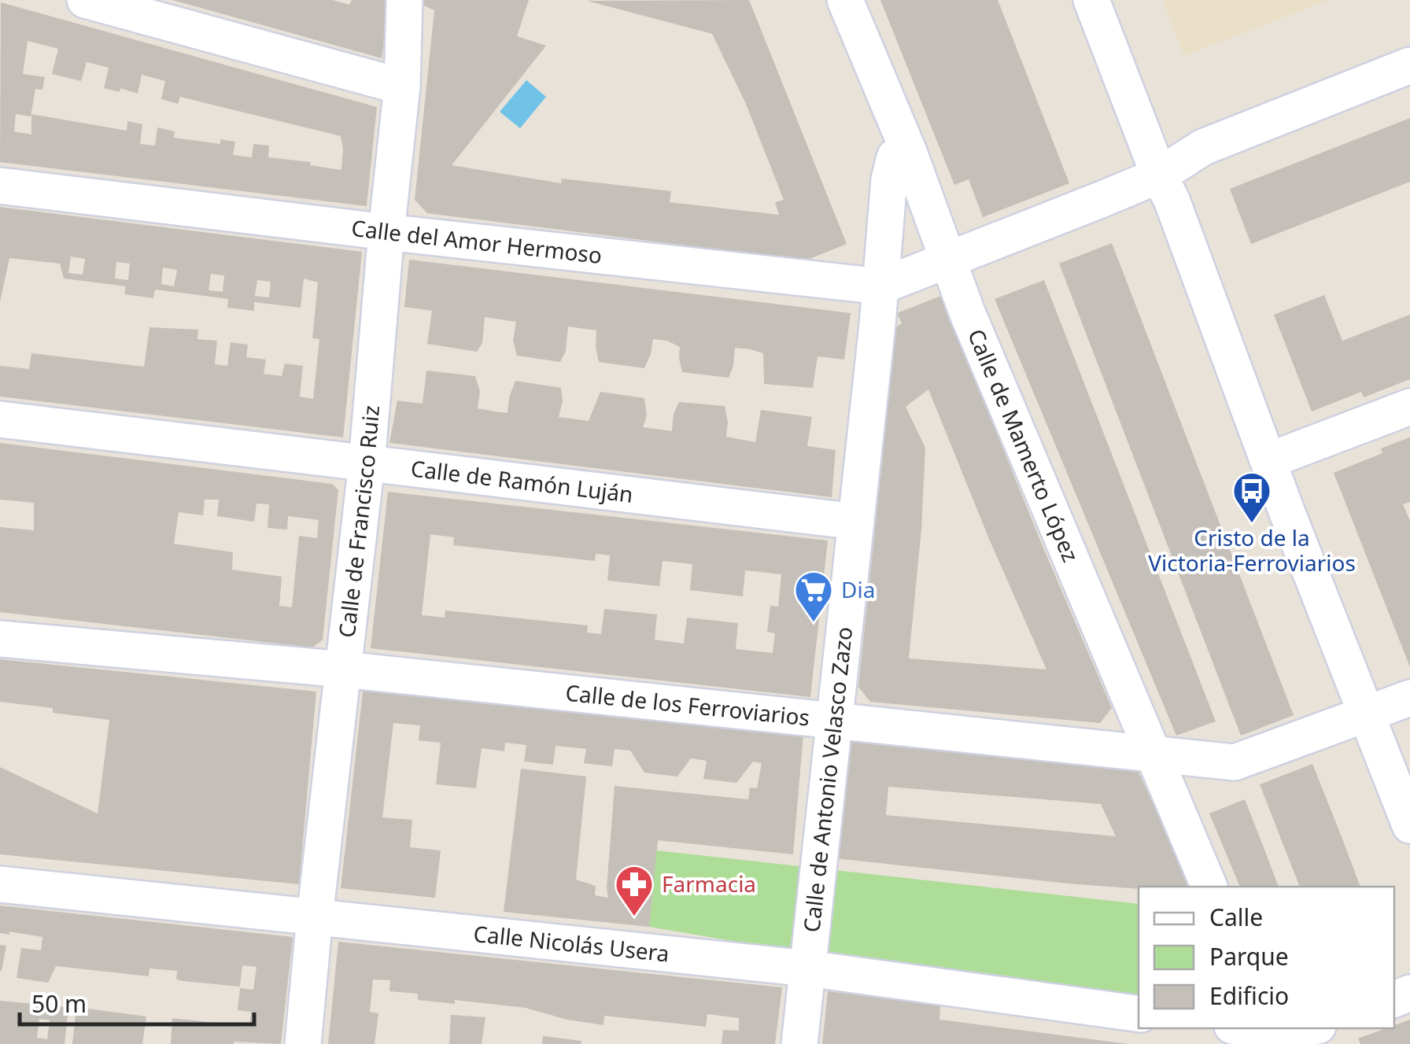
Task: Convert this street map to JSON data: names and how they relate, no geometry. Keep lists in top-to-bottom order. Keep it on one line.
{"streets":{"street":["Calle del Amor Hermoso","Calle de Mamerto López","Calle de Ramón Luján","Calle de Francisco Ruiz","Calle de los Ferroviarios","Calle de Antonio Velasco Zazo","Calle Nicolás Usera"]},"crossings":[["Calle del Amor Hermoso","Calle de Mamerto López"],["Calle del Amor Hermoso","Calle de Francisco Ruiz"],["Calle del Amor Hermoso","Calle de Antonio Velasco Zazo"],["Calle de Mamerto López","Calle de los Ferroviarios"],["Calle de Mamerto López","Calle de Antonio Velasco Zazo"],["Calle de Ramón Luján","Calle de Francisco Ruiz"],["Calle de Ramón Luján","Calle de Antonio Velasco Zazo"],["Calle de Francisco Ruiz","Calle de los Ferroviarios"],["Calle de Francisco Ruiz","Calle Nicolás Usera"],["Calle de los Ferroviarios","Calle de Antonio Velasco Zazo"],["Calle de Antonio Velasco Zazo","Calle Nicolás Usera"]],"places":{"bus stop":["Cristo de la Victoria-Ferroviarios"],"supermarket":["Dia"],"pharmacy":["Farmacia"]},"legend":["Calle","Parque","Edificio"],"scale_bar":"50 m"}
